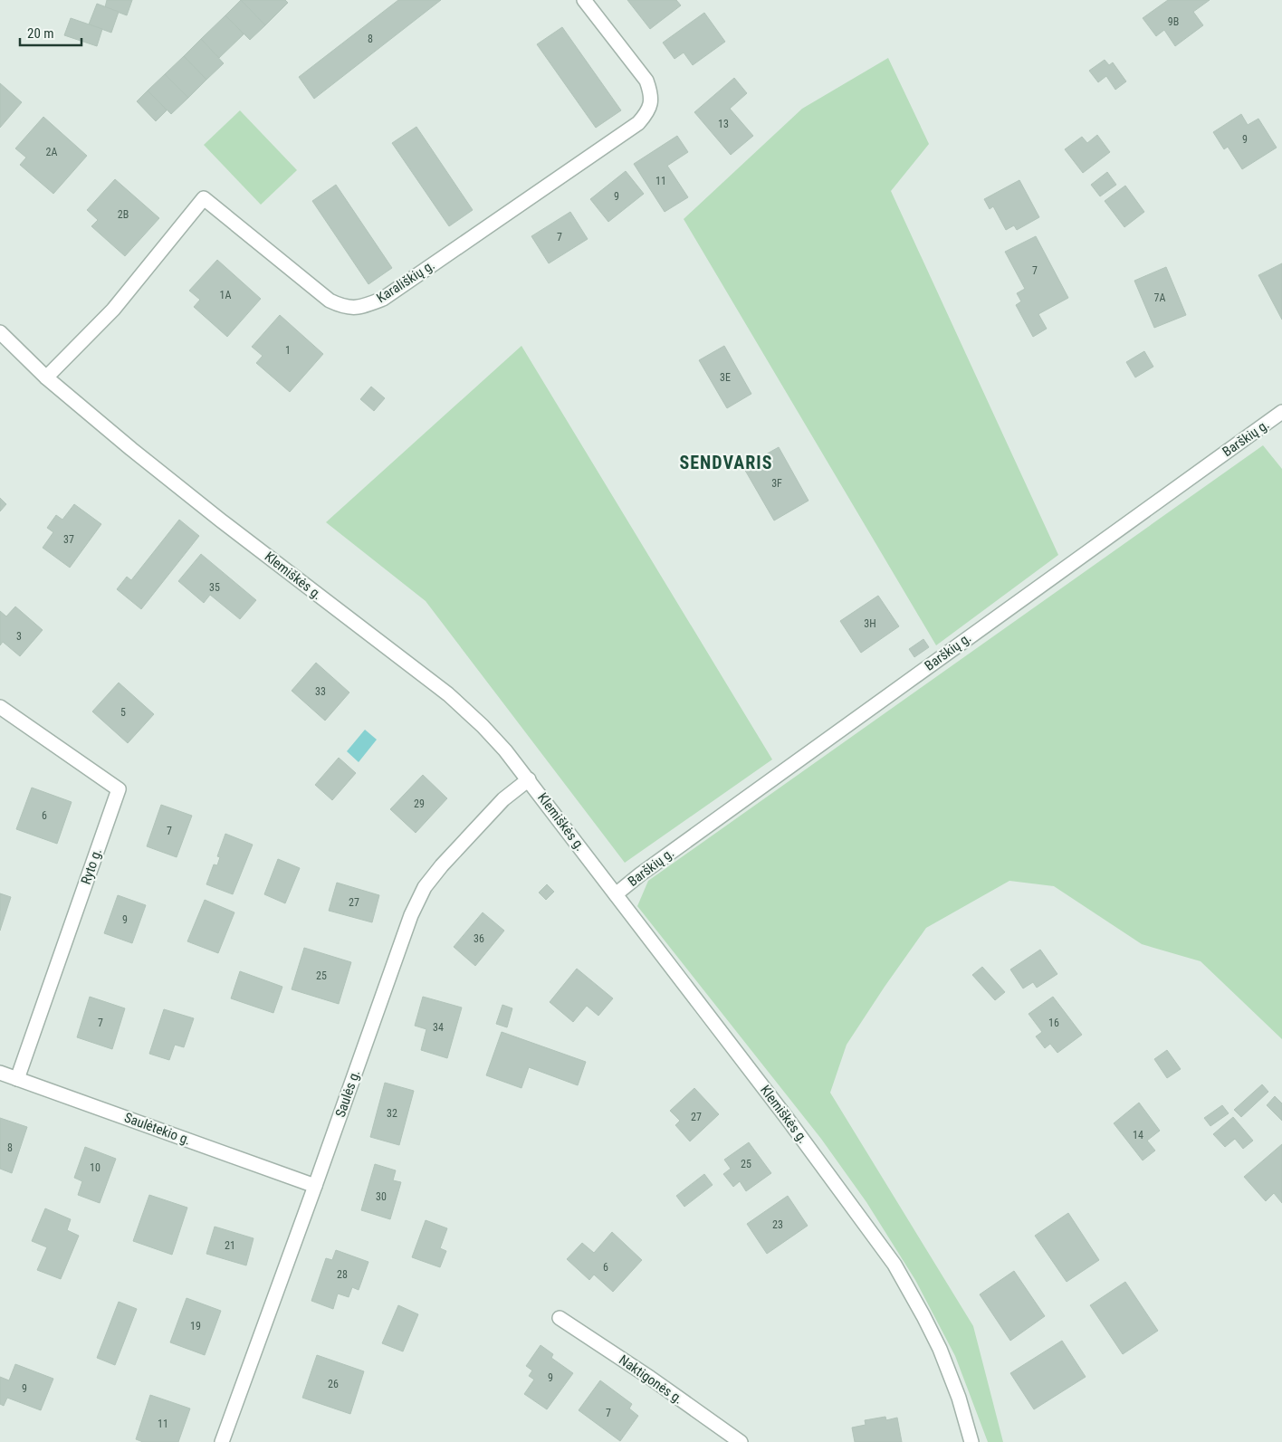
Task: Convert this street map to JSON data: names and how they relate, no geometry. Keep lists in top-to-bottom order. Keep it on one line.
{"streets":{"street":["Karališkių g.","Barškių g.","Klemiškės g.","Ryto g.","Saulės g.","Saulėtekio g.","Naktigonės g."]},"crossings":[["Karališkių g.","Klemiškės g."],["Barškių g.","Klemiškės g."],["Klemiškės g.","Saulės g."],["Ryto g.","Saulėtekio g."],["Saulės g.","Saulėtekio g."]],"districts":["SENDVARIS"],"house_numbers":["9B","8","13","9","2A","11","9","2B","7","7","1A","7A","1","3E","3F","37","35","3H","3","33","5","29","6","7","27","9","36","25","7","16","34","32","27","14","8","25","10","30","23","21","6","28","19","9","26","9","7","11"],"scale_bar":"20 m"}
